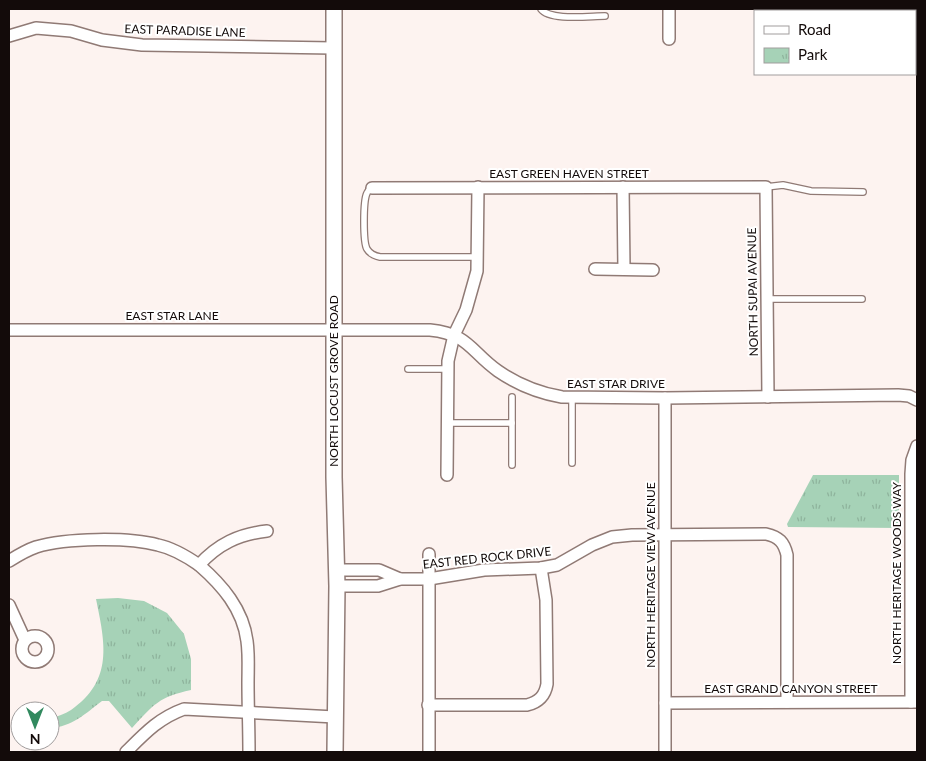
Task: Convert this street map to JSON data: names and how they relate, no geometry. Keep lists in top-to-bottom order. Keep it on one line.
{"streets":{"main road":["NORTH LOCUST GROVE ROAD"],"street":["EAST PARADISE LANE","EAST GREEN HAVEN STREET","NORTH SUPAI AVENUE","EAST STAR LANE","EAST STAR DRIVE","EAST RED ROCK DRIVE","NORTH HERITAGE WOODS WAY","NORTH HERITAGE VIEW AVENUE","EAST GRAND CANYON STREET"]},"crossings":[["EAST PARADISE LANE","NORTH LOCUST GROVE ROAD"],["EAST GREEN HAVEN STREET","NORTH SUPAI AVENUE"],["NORTH SUPAI AVENUE","EAST STAR DRIVE"],["EAST STAR LANE","NORTH LOCUST GROVE ROAD"],["EAST STAR LANE","EAST STAR DRIVE"],["NORTH LOCUST GROVE ROAD","EAST STAR DRIVE"],["NORTH LOCUST GROVE ROAD","EAST RED ROCK DRIVE"],["EAST STAR DRIVE","NORTH HERITAGE VIEW AVENUE"],["EAST RED ROCK DRIVE","NORTH HERITAGE VIEW AVENUE"],["EAST RED ROCK DRIVE","EAST GRAND CANYON STREET"],["NORTH HERITAGE WOODS WAY","EAST GRAND CANYON STREET"],["NORTH HERITAGE VIEW AVENUE","EAST GRAND CANYON STREET"]],"legend":["Road","Park"],"north":"bottom"}
